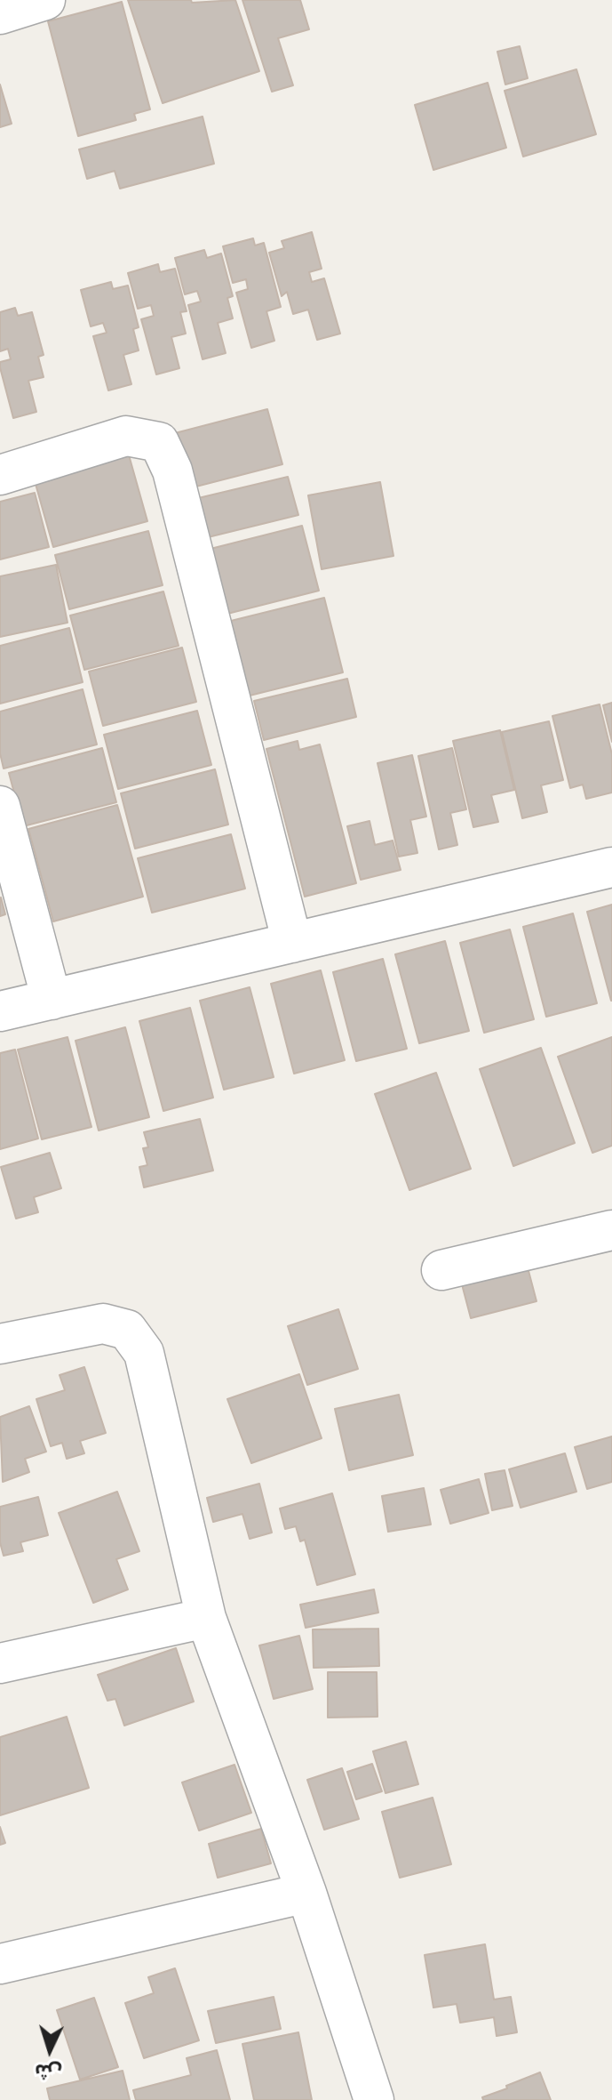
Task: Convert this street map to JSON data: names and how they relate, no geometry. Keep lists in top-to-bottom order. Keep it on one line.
{"north":"bottom"}
